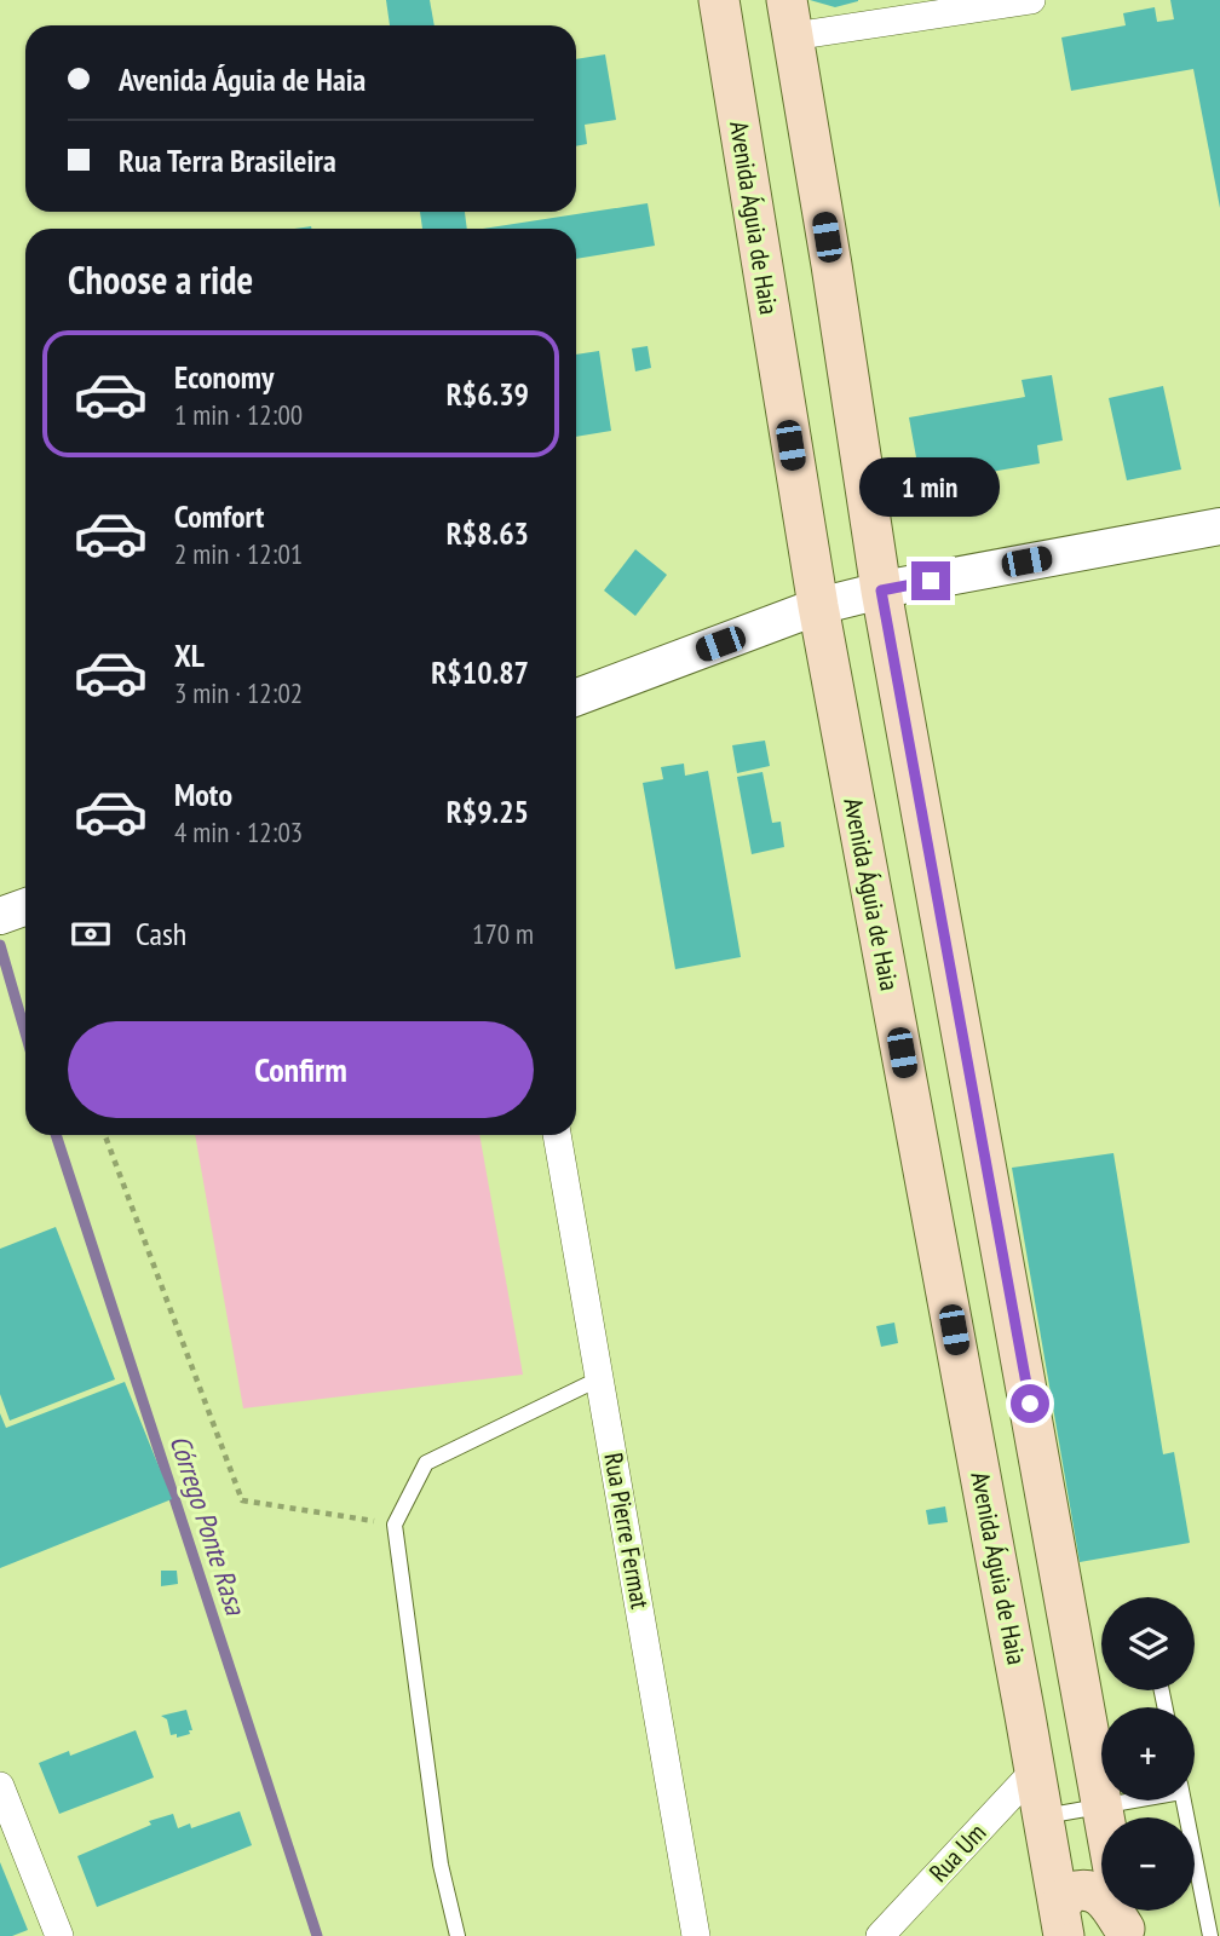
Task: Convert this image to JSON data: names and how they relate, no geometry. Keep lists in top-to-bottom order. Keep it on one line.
{"streets":{"main road":["Avenida Águia de Haia"],"street":["Rua Pierre Fermat","Rua Um"]},"crossings":[["Avenida Águia de Haia","Rua Um"]],"water":["Córrego Ponte Rasa"],"page":{"banner":["Avenida Águia de Haia","Rua Terra Brasileira"],"heading":"Choose a ride","list":[{"name":"Economy","note":"1 min · 12:00","value":"R$6.39"},{"name":"Comfort","note":"2 min · 12:01","value":"R$8.63"},{"name":"XL","note":"3 min · 12:02","value":"R$10.87"},{"name":"Moto","note":"4 min · 12:03","value":"R$9.25"}],"bubble":"1 min","pay":["Cash","170 m"],"buttons":"Confirm","map_buttons":["+","−"]}}
